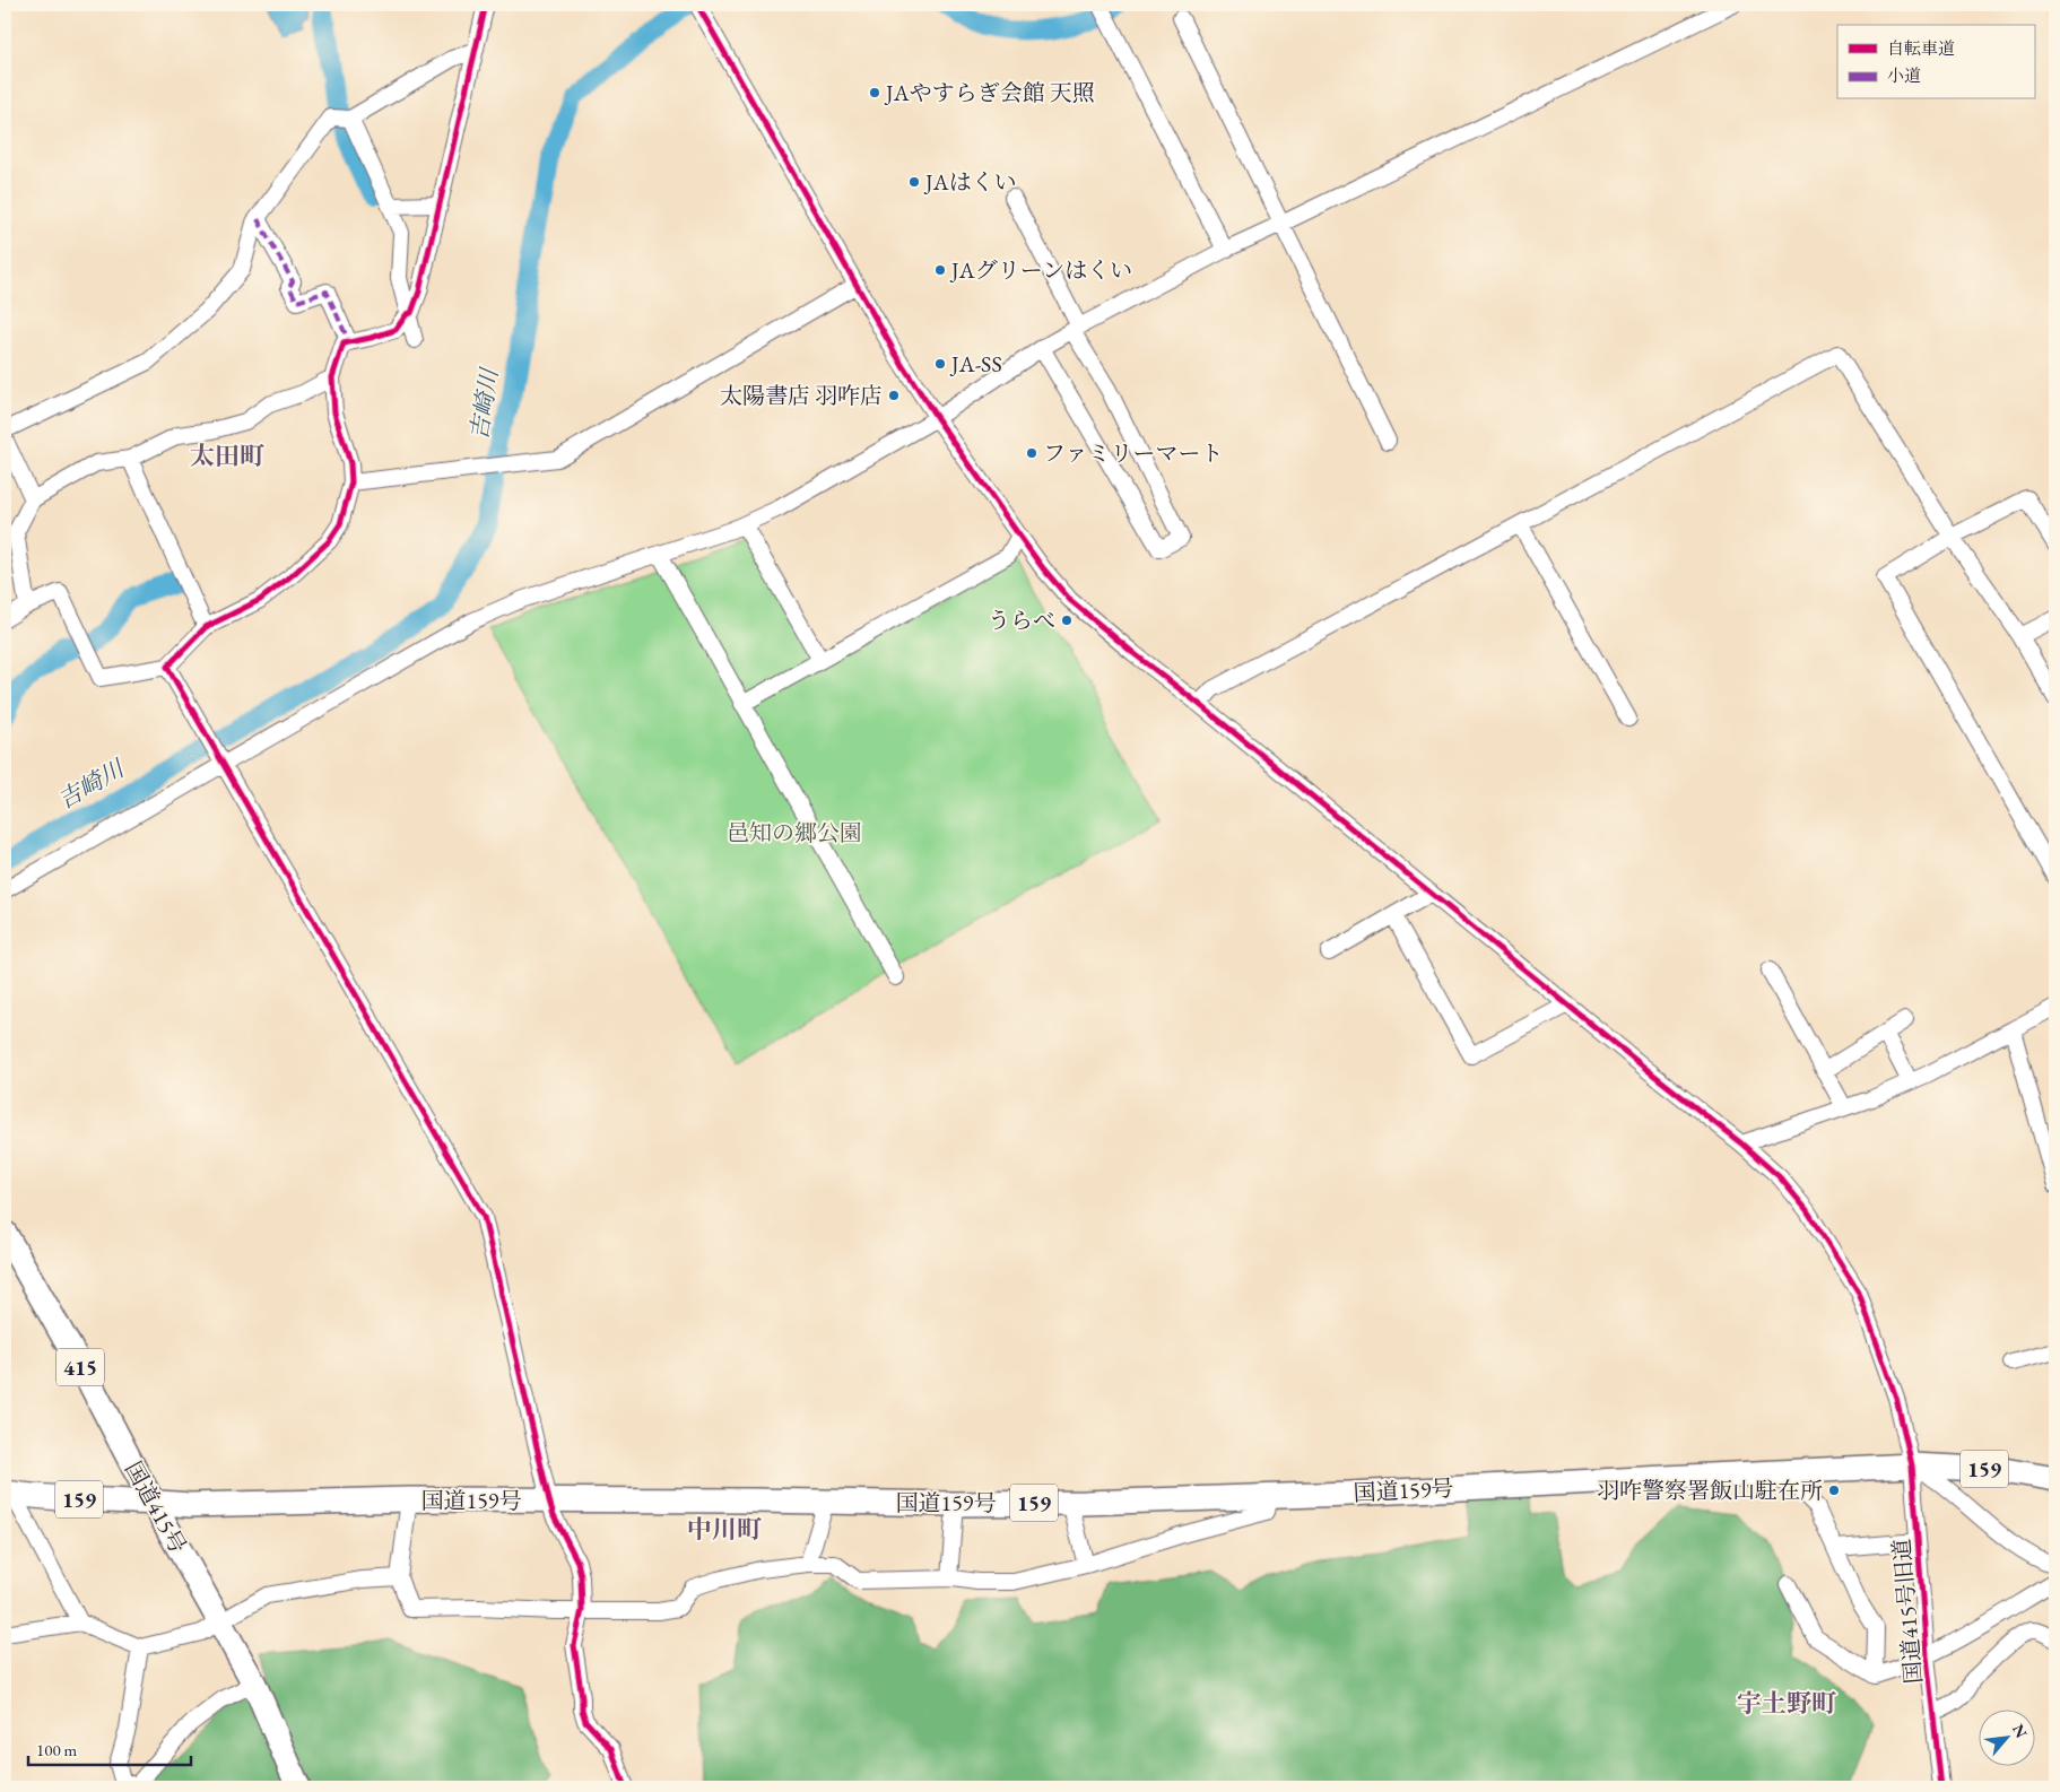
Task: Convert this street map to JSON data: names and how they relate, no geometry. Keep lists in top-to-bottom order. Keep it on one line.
{"streets":{"highway":["415","159","国道159号","国道415号"],"street":["国道415号旧道"]},"crossings":[["国道159号","国道415号"],["国道159号","国道415号旧道"]],"districts":["太田町","中川町","宇土野町"],"water":["吉崎川"],"parks":["邑知の郷公園"],"places":["JAやすらぎ会館 天照","JAはくい","JAグリーンはくい","JA-SS","太陽書店 羽咋店","ファミリーマート","うらべ","羽咋警察署飯山駐在所"],"legend":["自転車道","小道"],"scale_bar":"100 m","north":"top right"}
